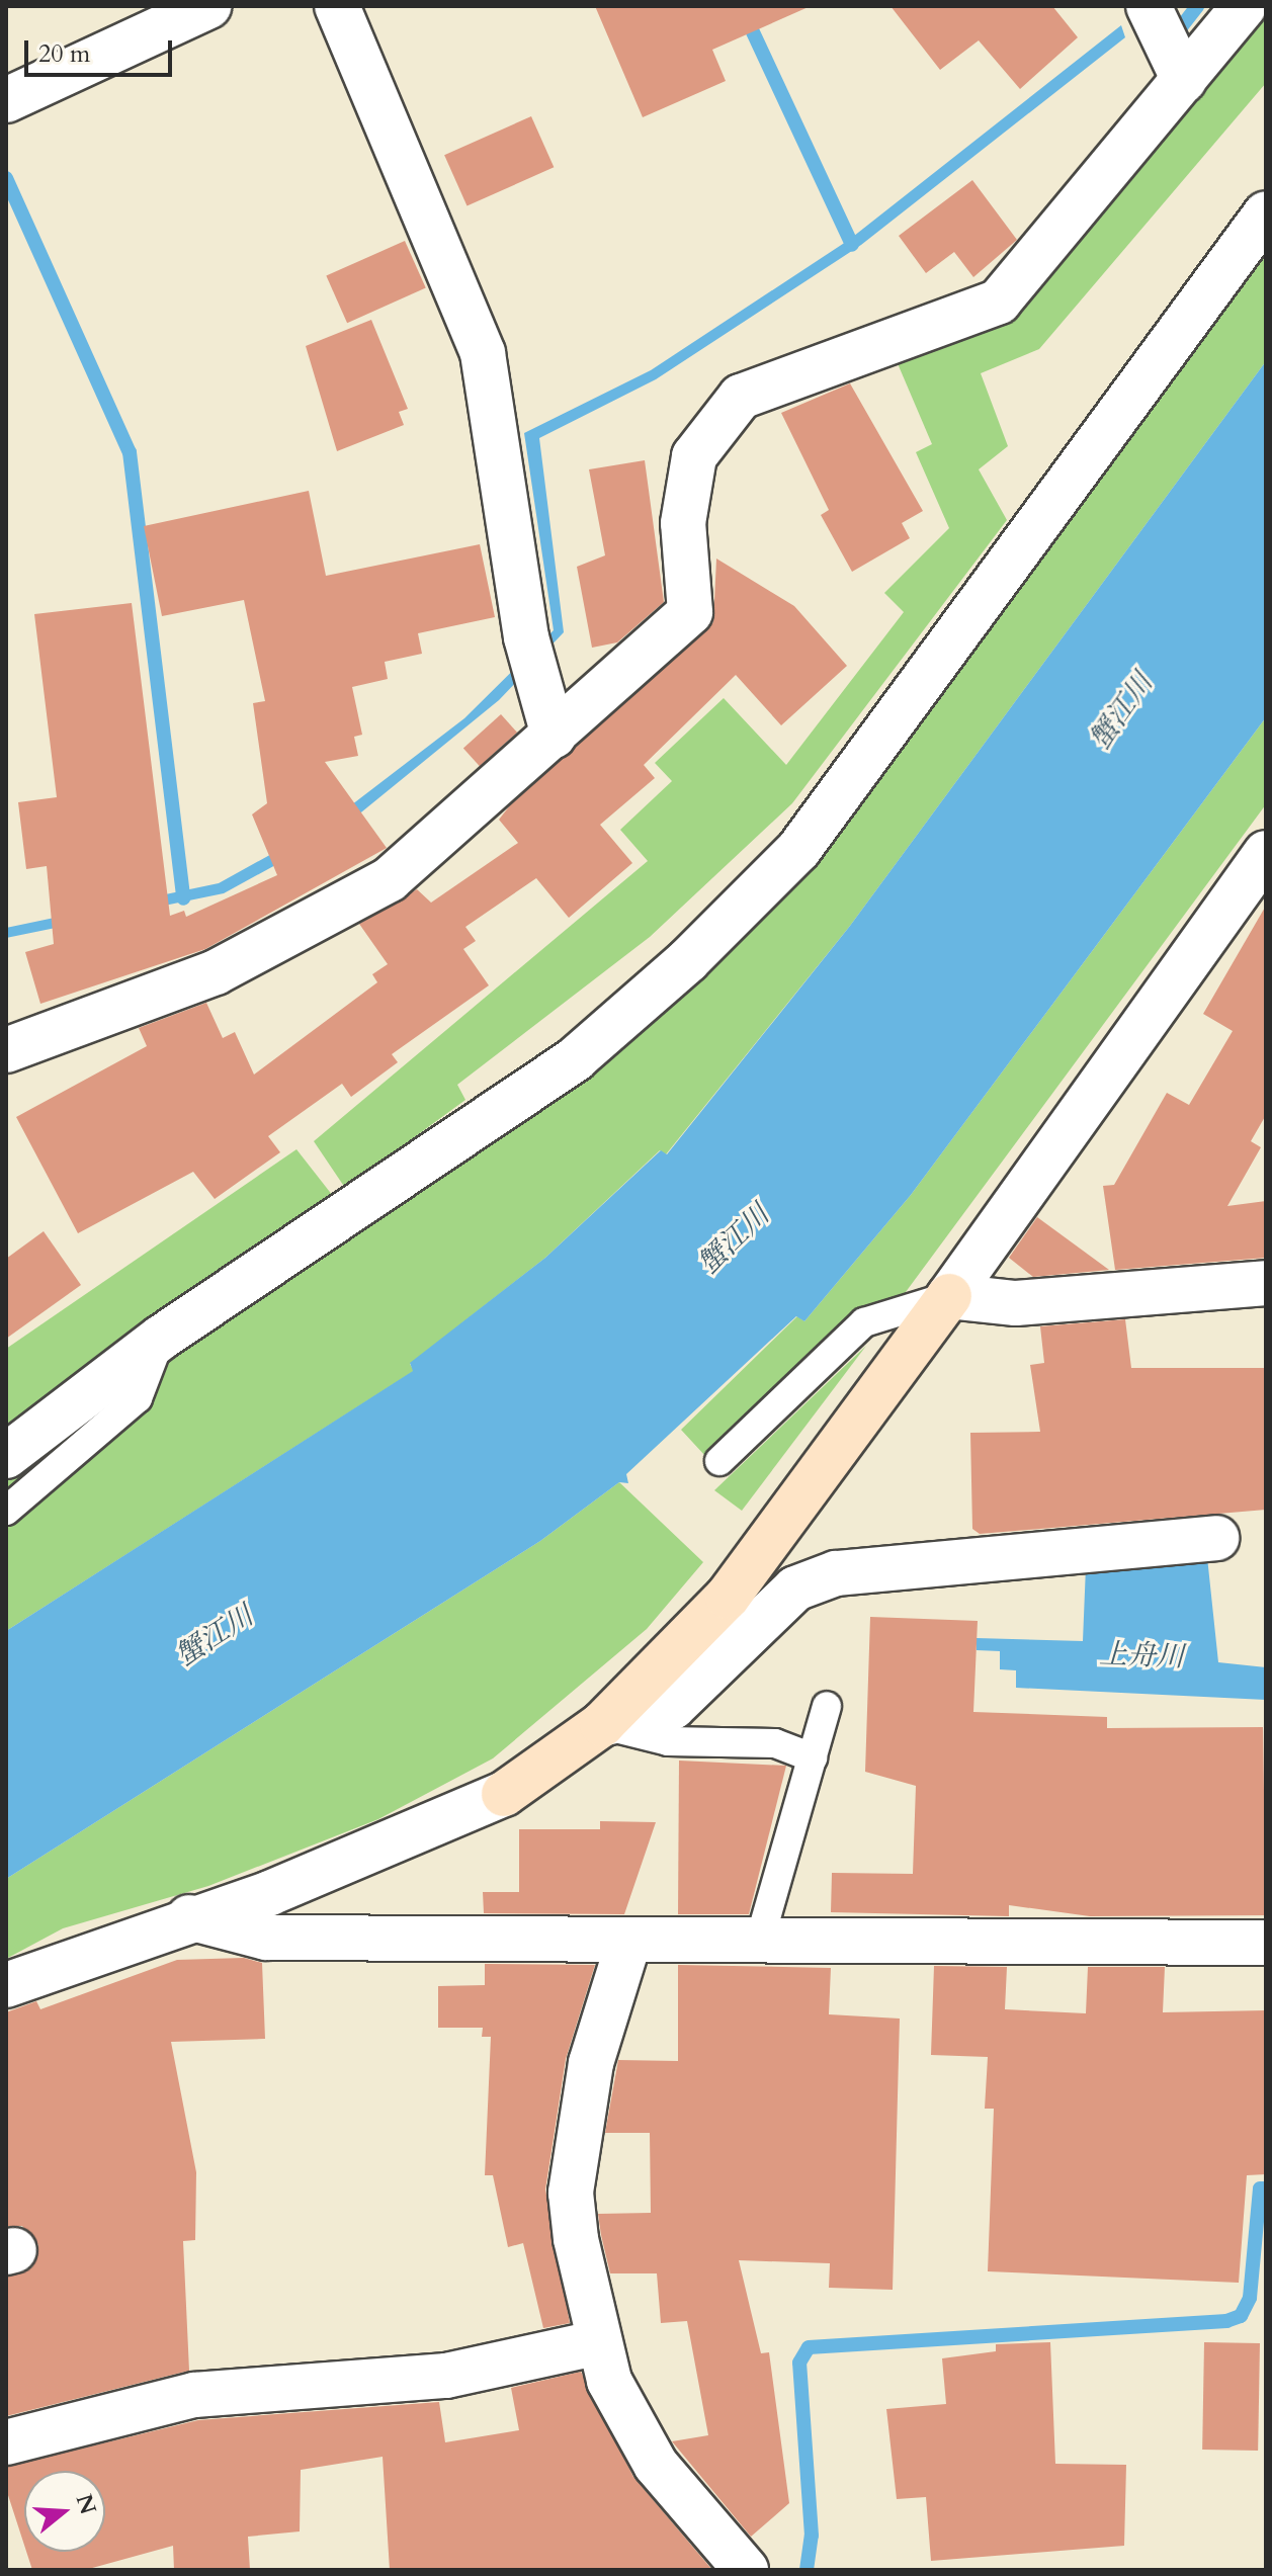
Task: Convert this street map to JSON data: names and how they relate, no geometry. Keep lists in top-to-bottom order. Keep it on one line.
{"water":["蟹江川","上舟川"],"scale_bar":"20 m","north":"right"}
